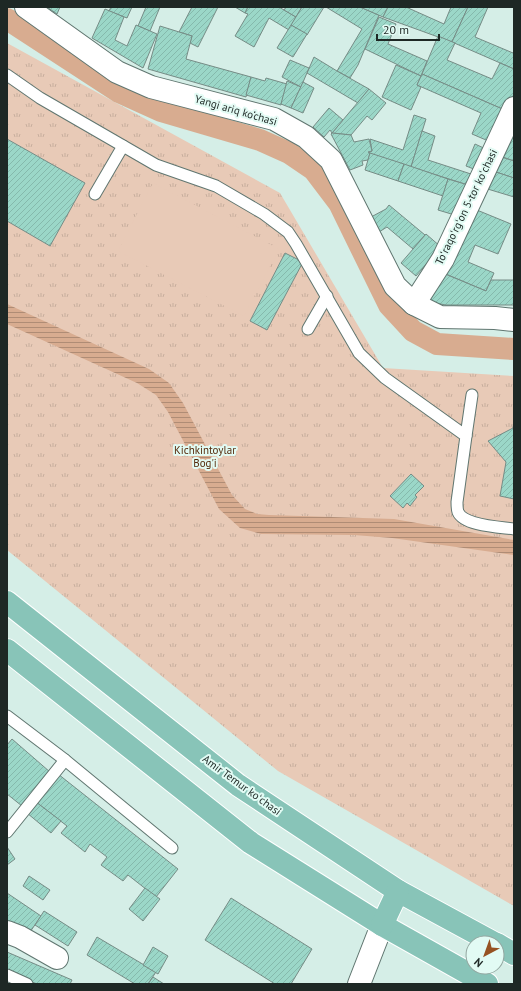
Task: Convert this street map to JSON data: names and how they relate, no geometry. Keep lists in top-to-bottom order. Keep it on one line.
{"streets":{"main road":["Amir Temur koʻchasi"],"street":["Yangi ariq ko‘chasi","Toʻraqoʻrgʻon 5-tor koʻchasi"]},"crossings":[["Yangi ariq ko‘chasi","Toʻraqoʻrgʻon 5-tor koʻchasi"]],"parks":["Kichkintoylar Bog'i"],"scale_bar":"20 m","north":"bottom left"}
